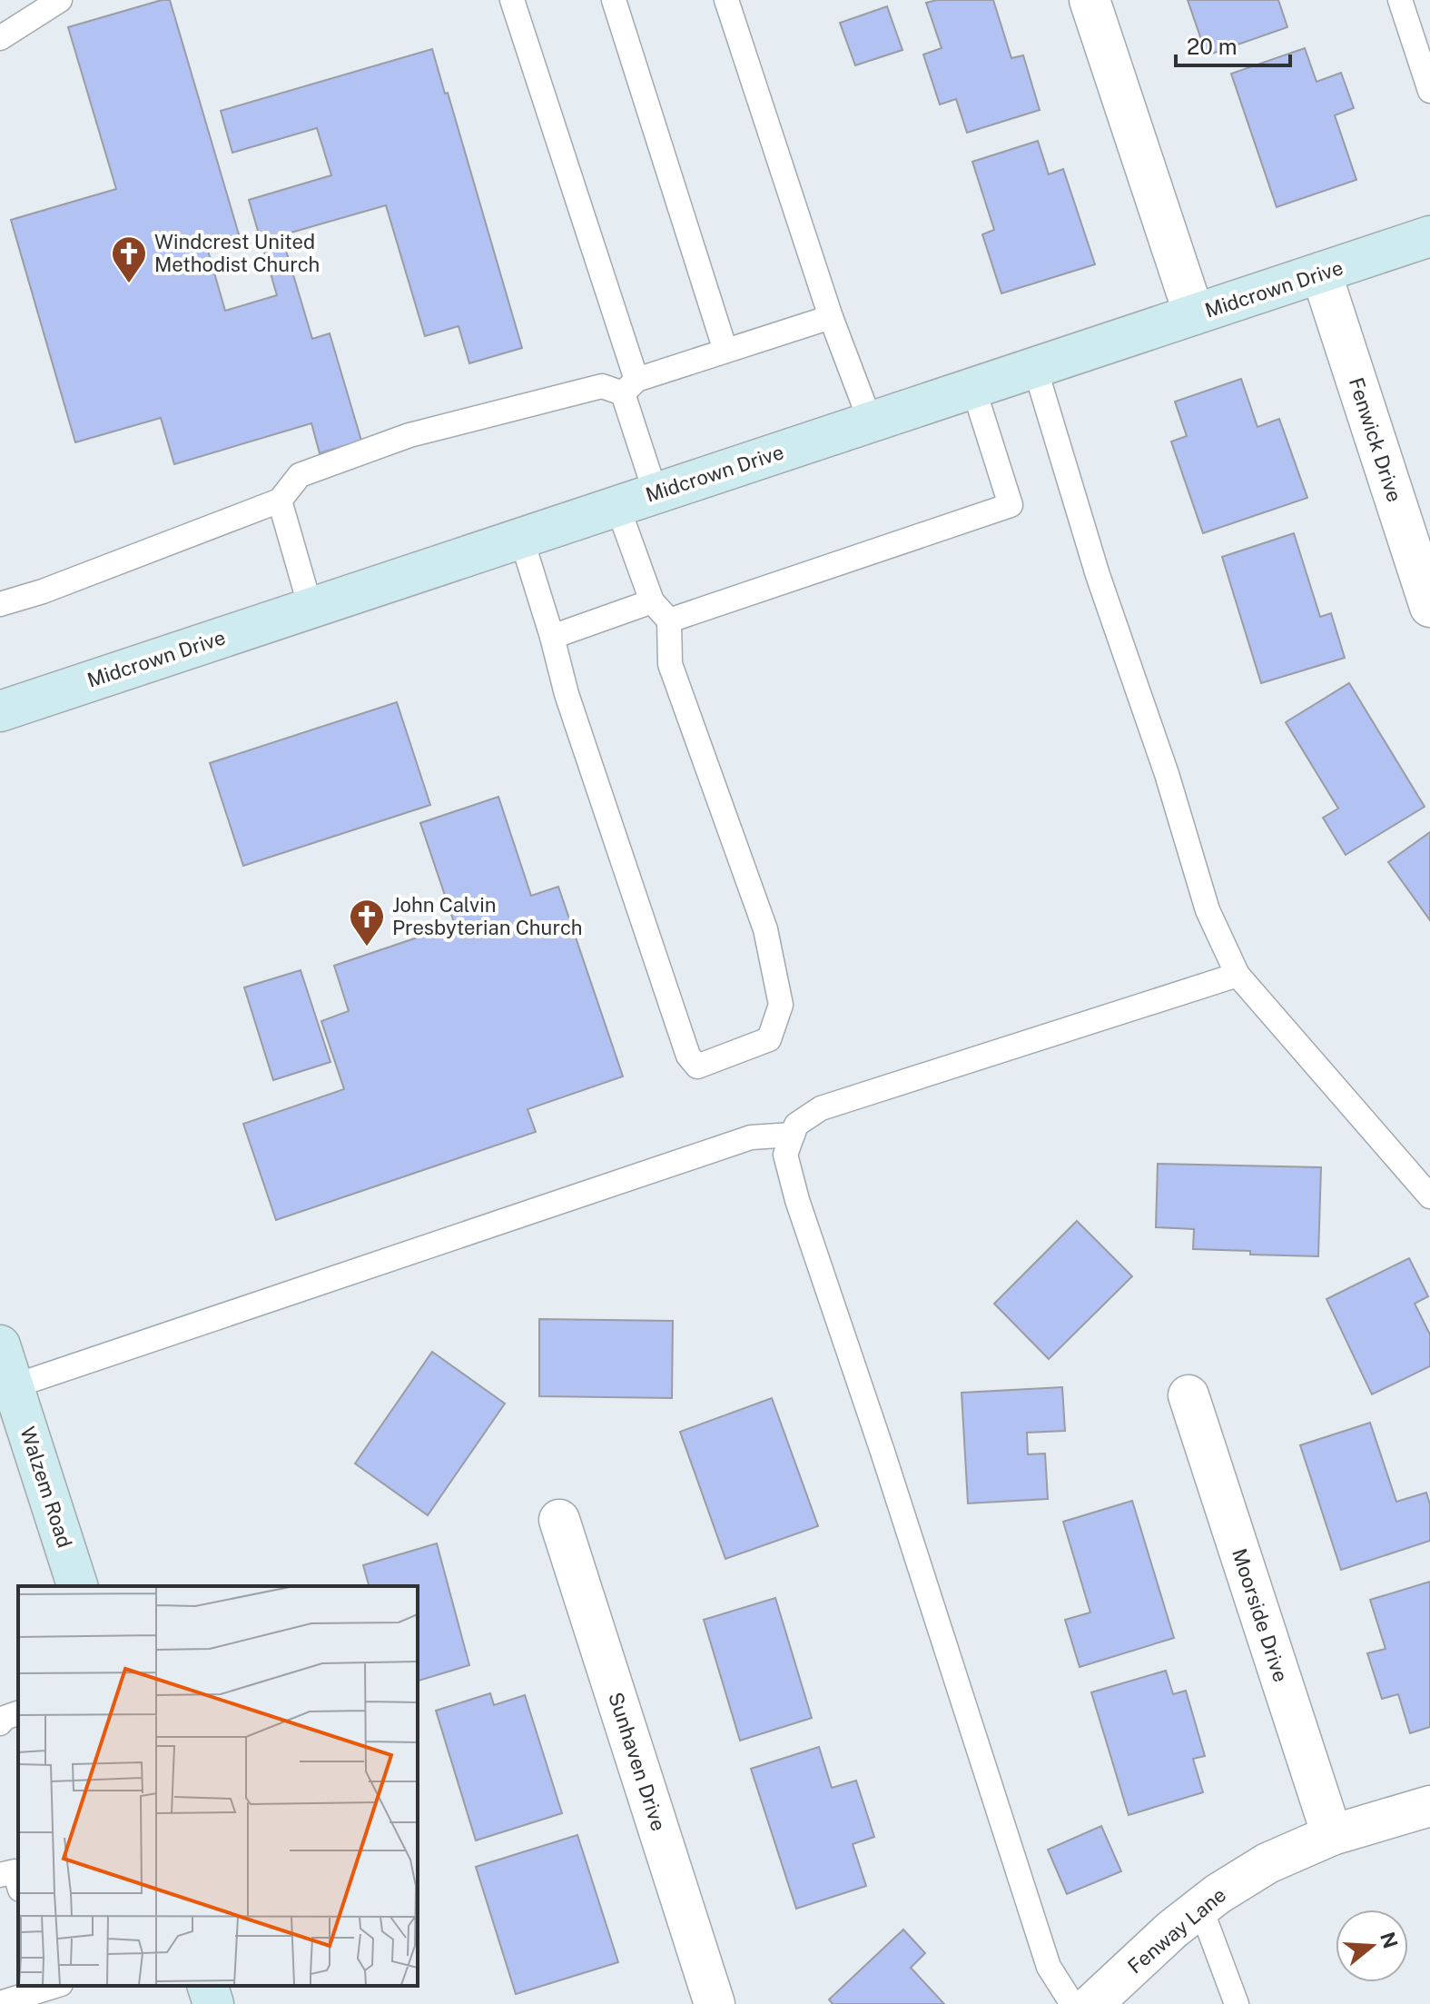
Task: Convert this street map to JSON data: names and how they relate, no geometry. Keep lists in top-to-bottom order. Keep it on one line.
{"streets":{"street":["Midcrown Drive","Fenwick Drive","Walzem Road","Moorside Drive","Sunhaven Drive","Fenway Lane"]},"crossings":[["Midcrown Drive","Fenwick Drive"],["Moorside Drive","Fenway Lane"]],"places":{"church":["Windcrest United Methodist Church","John Calvin Presbyterian Church"]},"scale_bar":"20 m","north":"right"}
